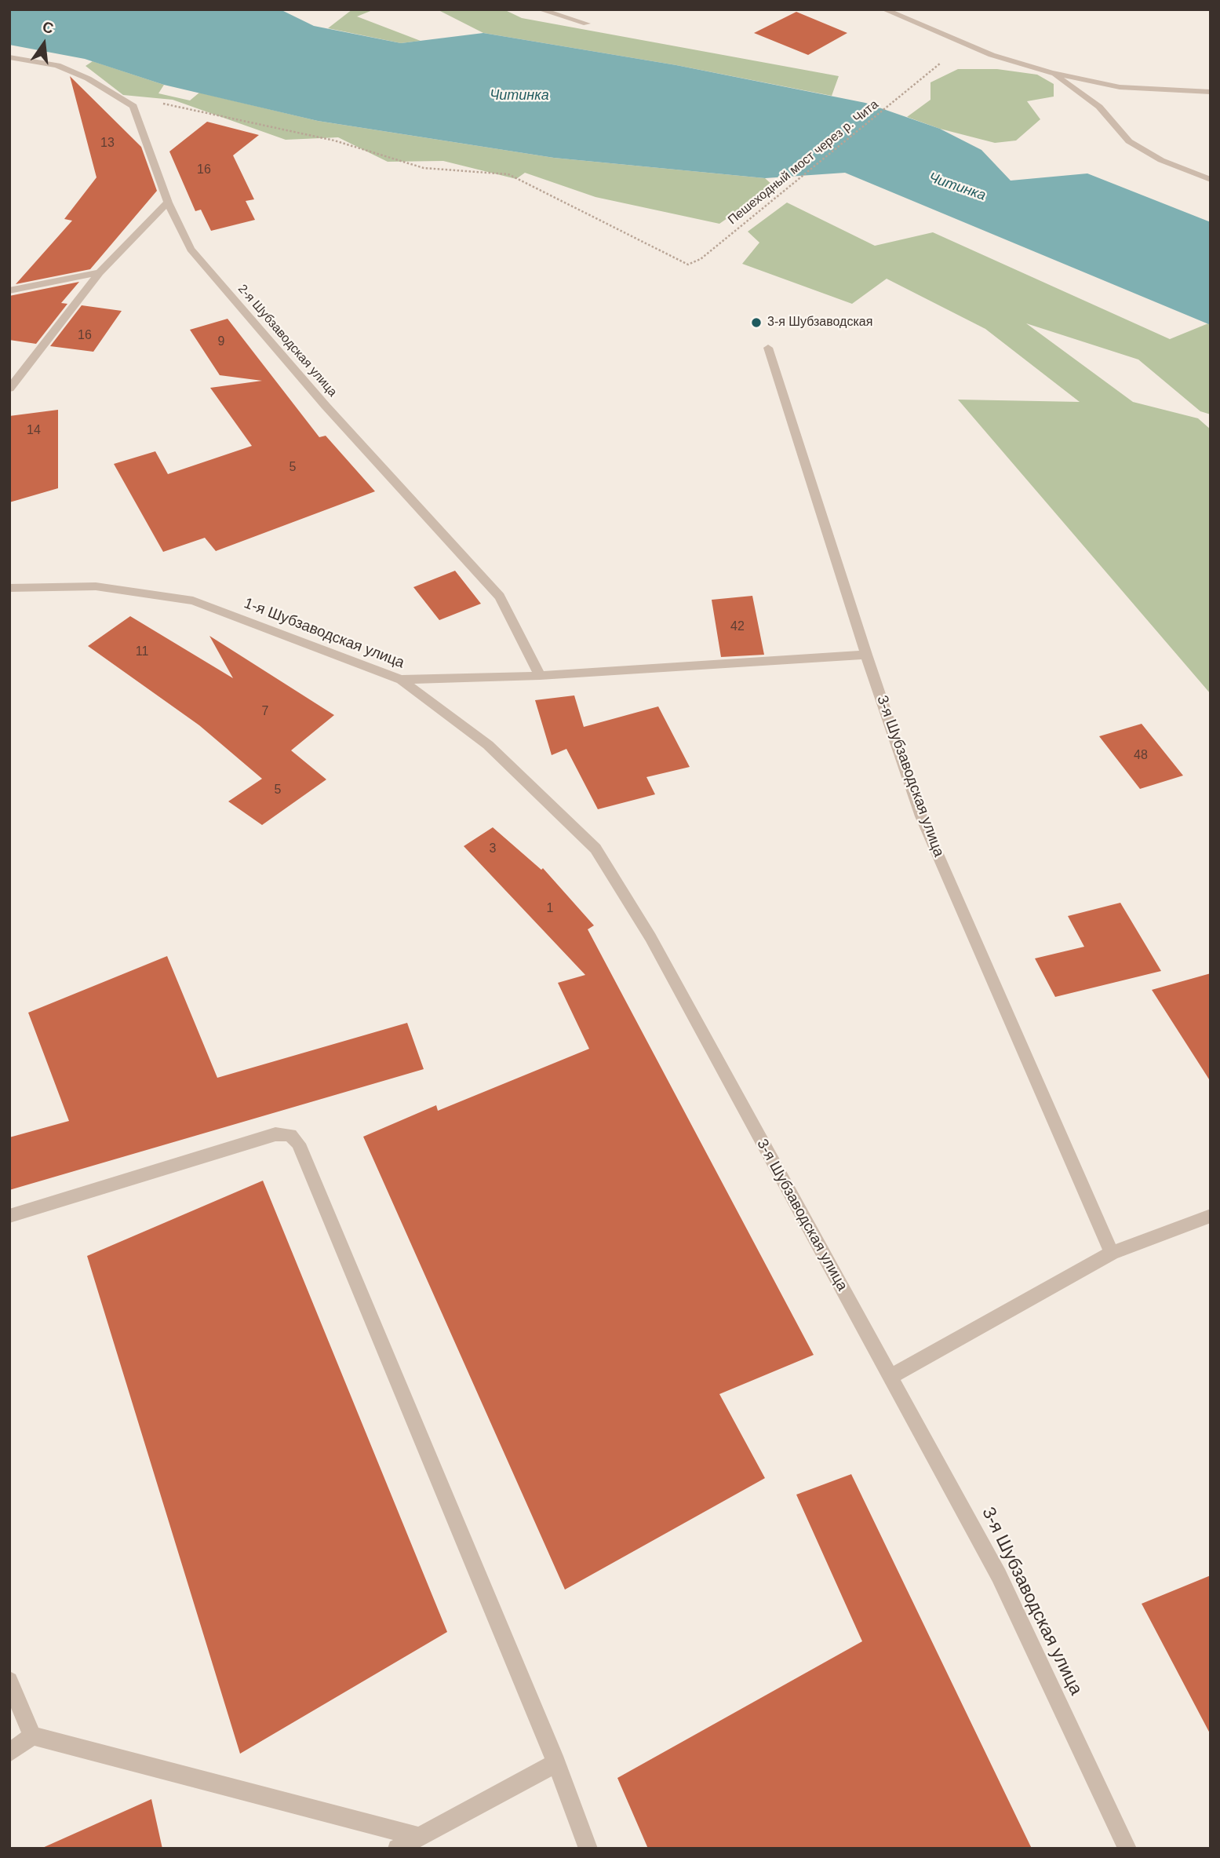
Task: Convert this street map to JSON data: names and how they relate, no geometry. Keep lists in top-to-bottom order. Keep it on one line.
{"streets":{"street":["2-я Шубзаводская улица","1-я Шубзаводская улица","3-я Шубзаводская улица"],"path":["Пешеходный мост через р. Чита"]},"crossings":[["Пешеходный мост через р. Чита","2-я Шубзаводская улица"],["1-я Шубзаводская улица","3-я Шубзаводская улица"]],"water":["Читинка"],"places":["3-я Шубзаводская"],"house_numbers":["13","16","16","9","14","5","42","11","7","48","5","3","1"],"north":"top"}
